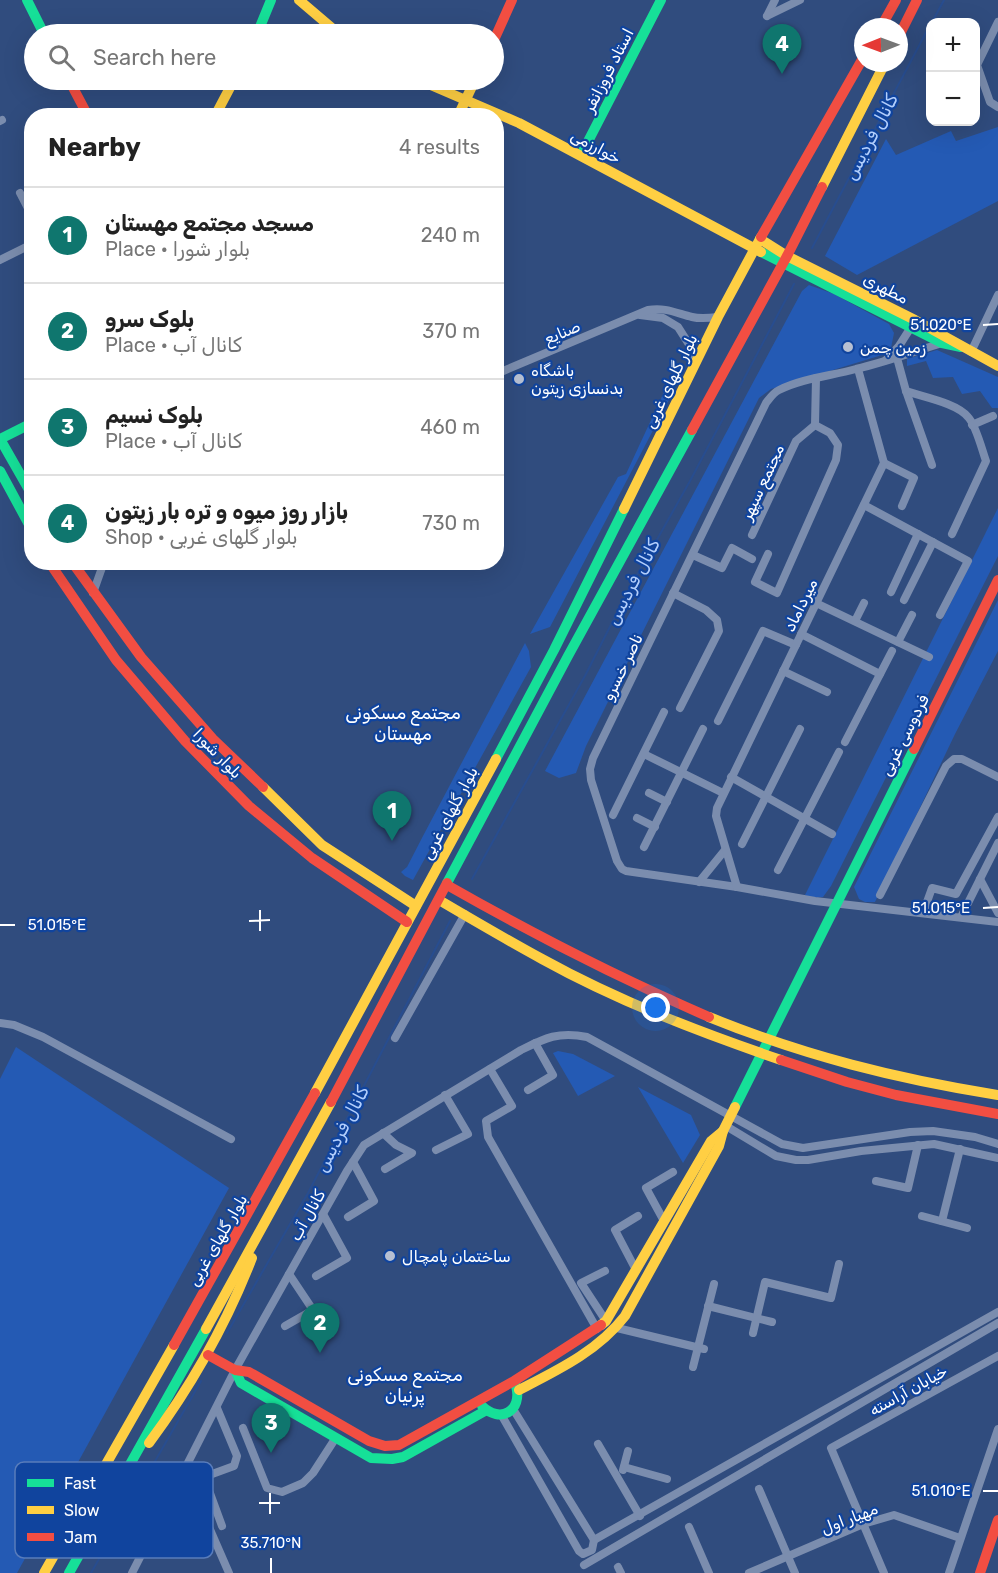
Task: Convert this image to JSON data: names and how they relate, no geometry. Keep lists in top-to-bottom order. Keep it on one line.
{"streets":{"main road":["استاد فروزانفر","خوارزمی","مطهری","بلوار گلهای غربی","فردوسی غربی","بلوار شورا"],"street":["صنایع","مجتمع سپهر","میرداماد","ناصر خسرو","کانال آب","خیابان آراسته","مهیار اول"]},"crossings":[["استاد فروزانفر","خوارزمی"],["خوارزمی","مطهری"],["خوارزمی","بلوار گلهای غربی"],["مطهری","بلوار گلهای غربی"],["مطهری","ناصر خسرو"],["صنایع","بلوار گلهای غربی"],["بلوار گلهای غربی","بلوار شورا"],["میرداماد","ناصر خسرو"],["ناصر خسرو","فردوسی غربی"],["فردوسی غربی","کانال آب"],["خیابان آراسته","مهیار اول"]],"districts":["مجتمع مسکونی مهستان","مجتمع مسکونی پرنیان"],"water":["کانال فردیس"],"places":["زمین چمن","باشگاه بدنسازی زیتون","ساختمان پامچال"],"legend":["Fast","Slow","Jam"],"north":"left","page":{"map_buttons":["+","−"],"pins":["4","1","2","3"],"search":"Search here","heading":["Nearby","4 results"],"list":[{"mark":"1","name":"مسجد مجتمع مهستان","note":"Place · بلوار شورا","value":"240 m"},{"mark":"2","name":"بلوک سرو","note":"Place · کانال آب","value":"370 m"},{"mark":"3","name":"بلوک نسیم","note":"Place · کانال آب","value":"460 m"},{"mark":"4","name":"بازار روز میوه و تره بار زیتون","note":"Shop · بلوار گلهای غربی","value":"730 m"}]},"coordinates":["51.020°E","51.015°E","51.010°E","35.710°N"]}
